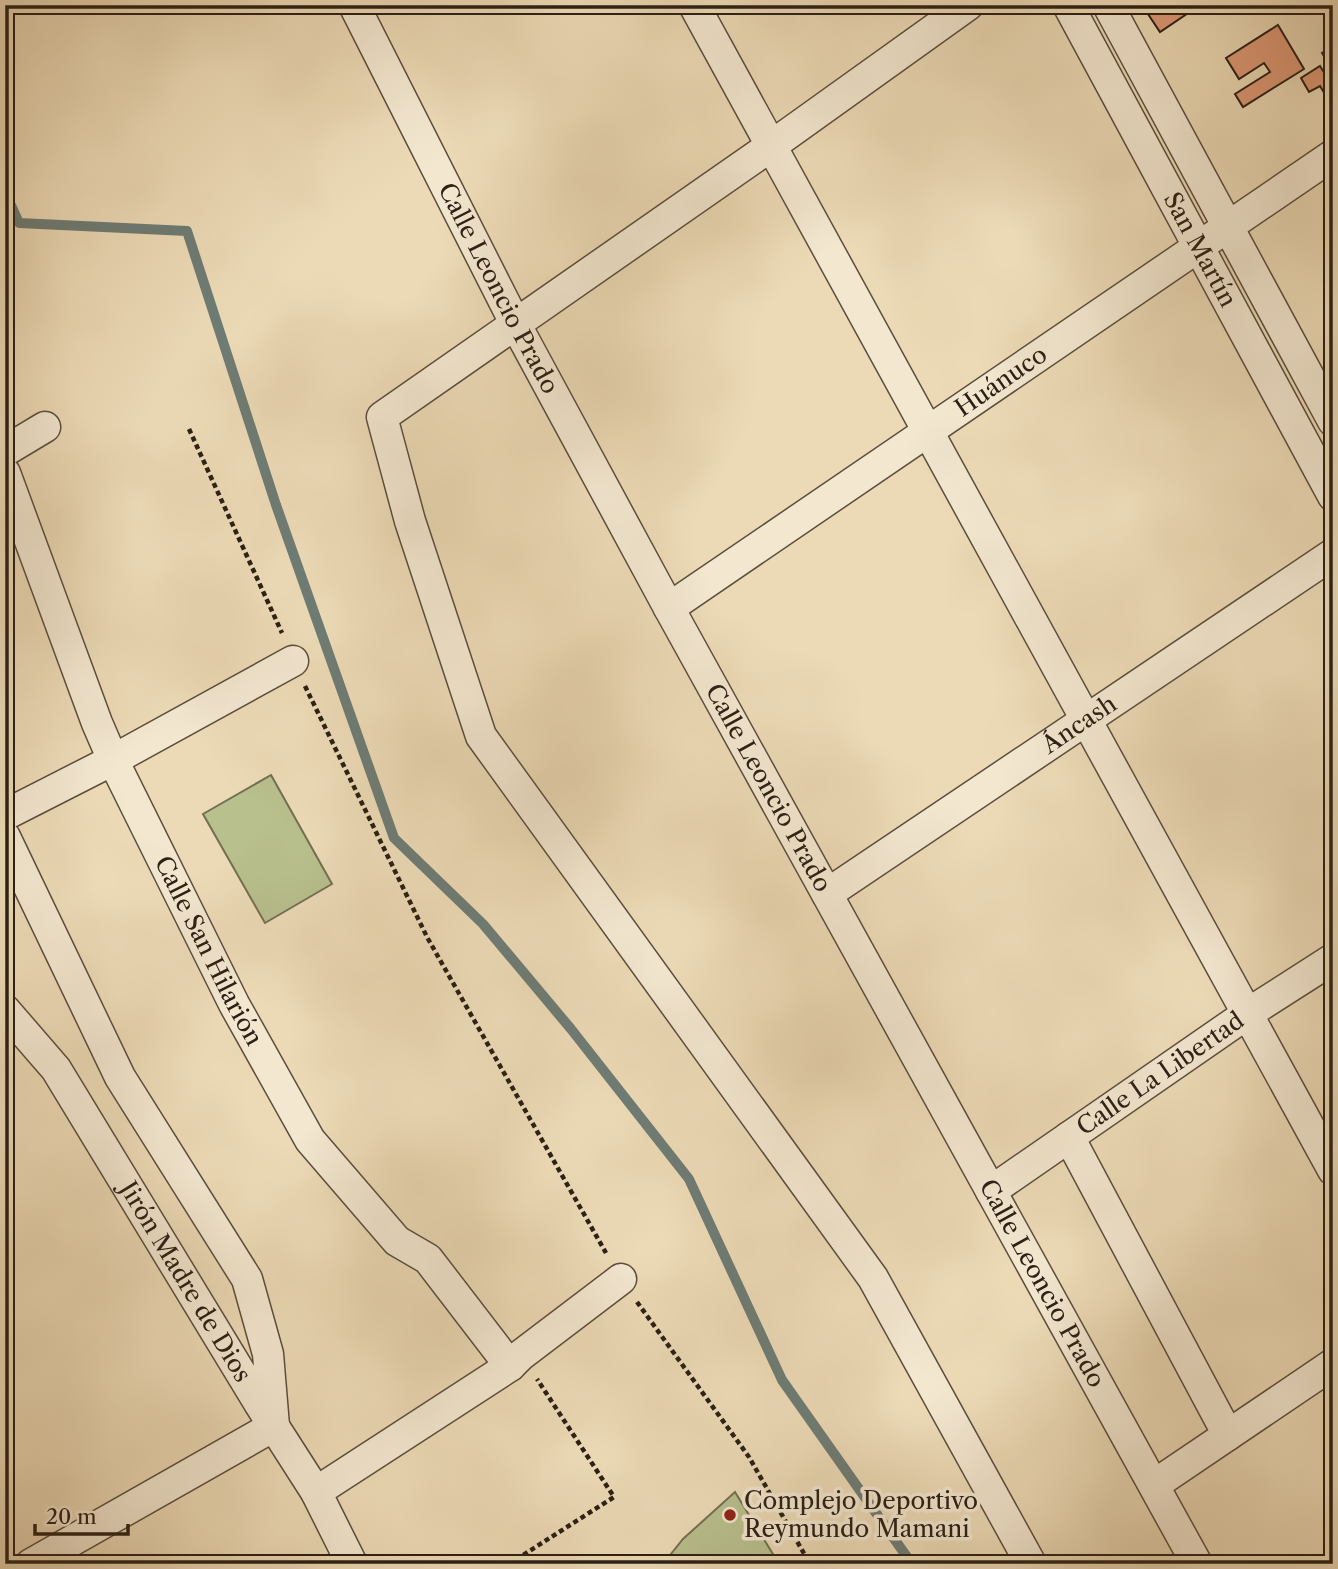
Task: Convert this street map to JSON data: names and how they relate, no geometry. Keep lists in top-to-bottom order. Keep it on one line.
{"streets":{"street":["San Martín","Calle Leoncio Prado","Huánuco","Áncash","Calle San Hilarión","Calle La Libertad","Jirón Madre de Dios"]},"crossings":[["San Martín","Huánuco"],["Calle Leoncio Prado","Huánuco"],["Calle Leoncio Prado","Áncash"],["Calle Leoncio Prado","Calle La Libertad"]],"places":["Complejo Deportivo Reymundo Mamani"],"scale_bar":"20 m"}
